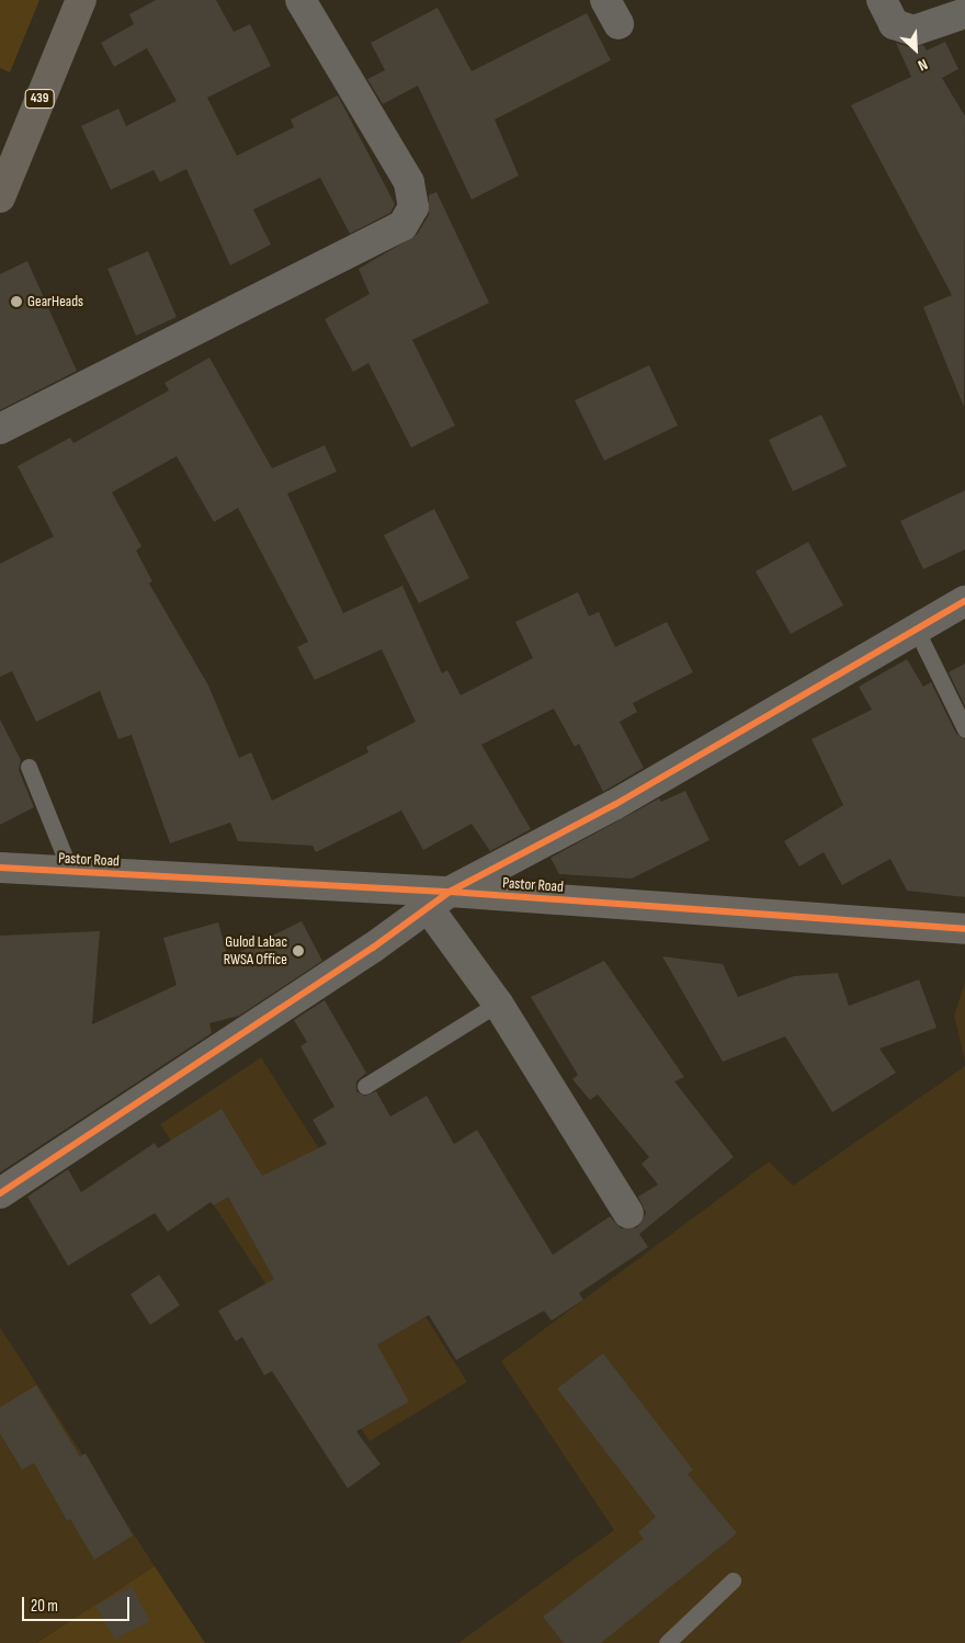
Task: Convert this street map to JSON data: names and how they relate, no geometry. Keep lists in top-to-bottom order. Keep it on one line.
{"streets":{"main road":["439","Pastor Road"]},"places":["GearHeads","Gulod Labac RWSA Office"],"scale_bar":"20 m","north":"bottom right"}
